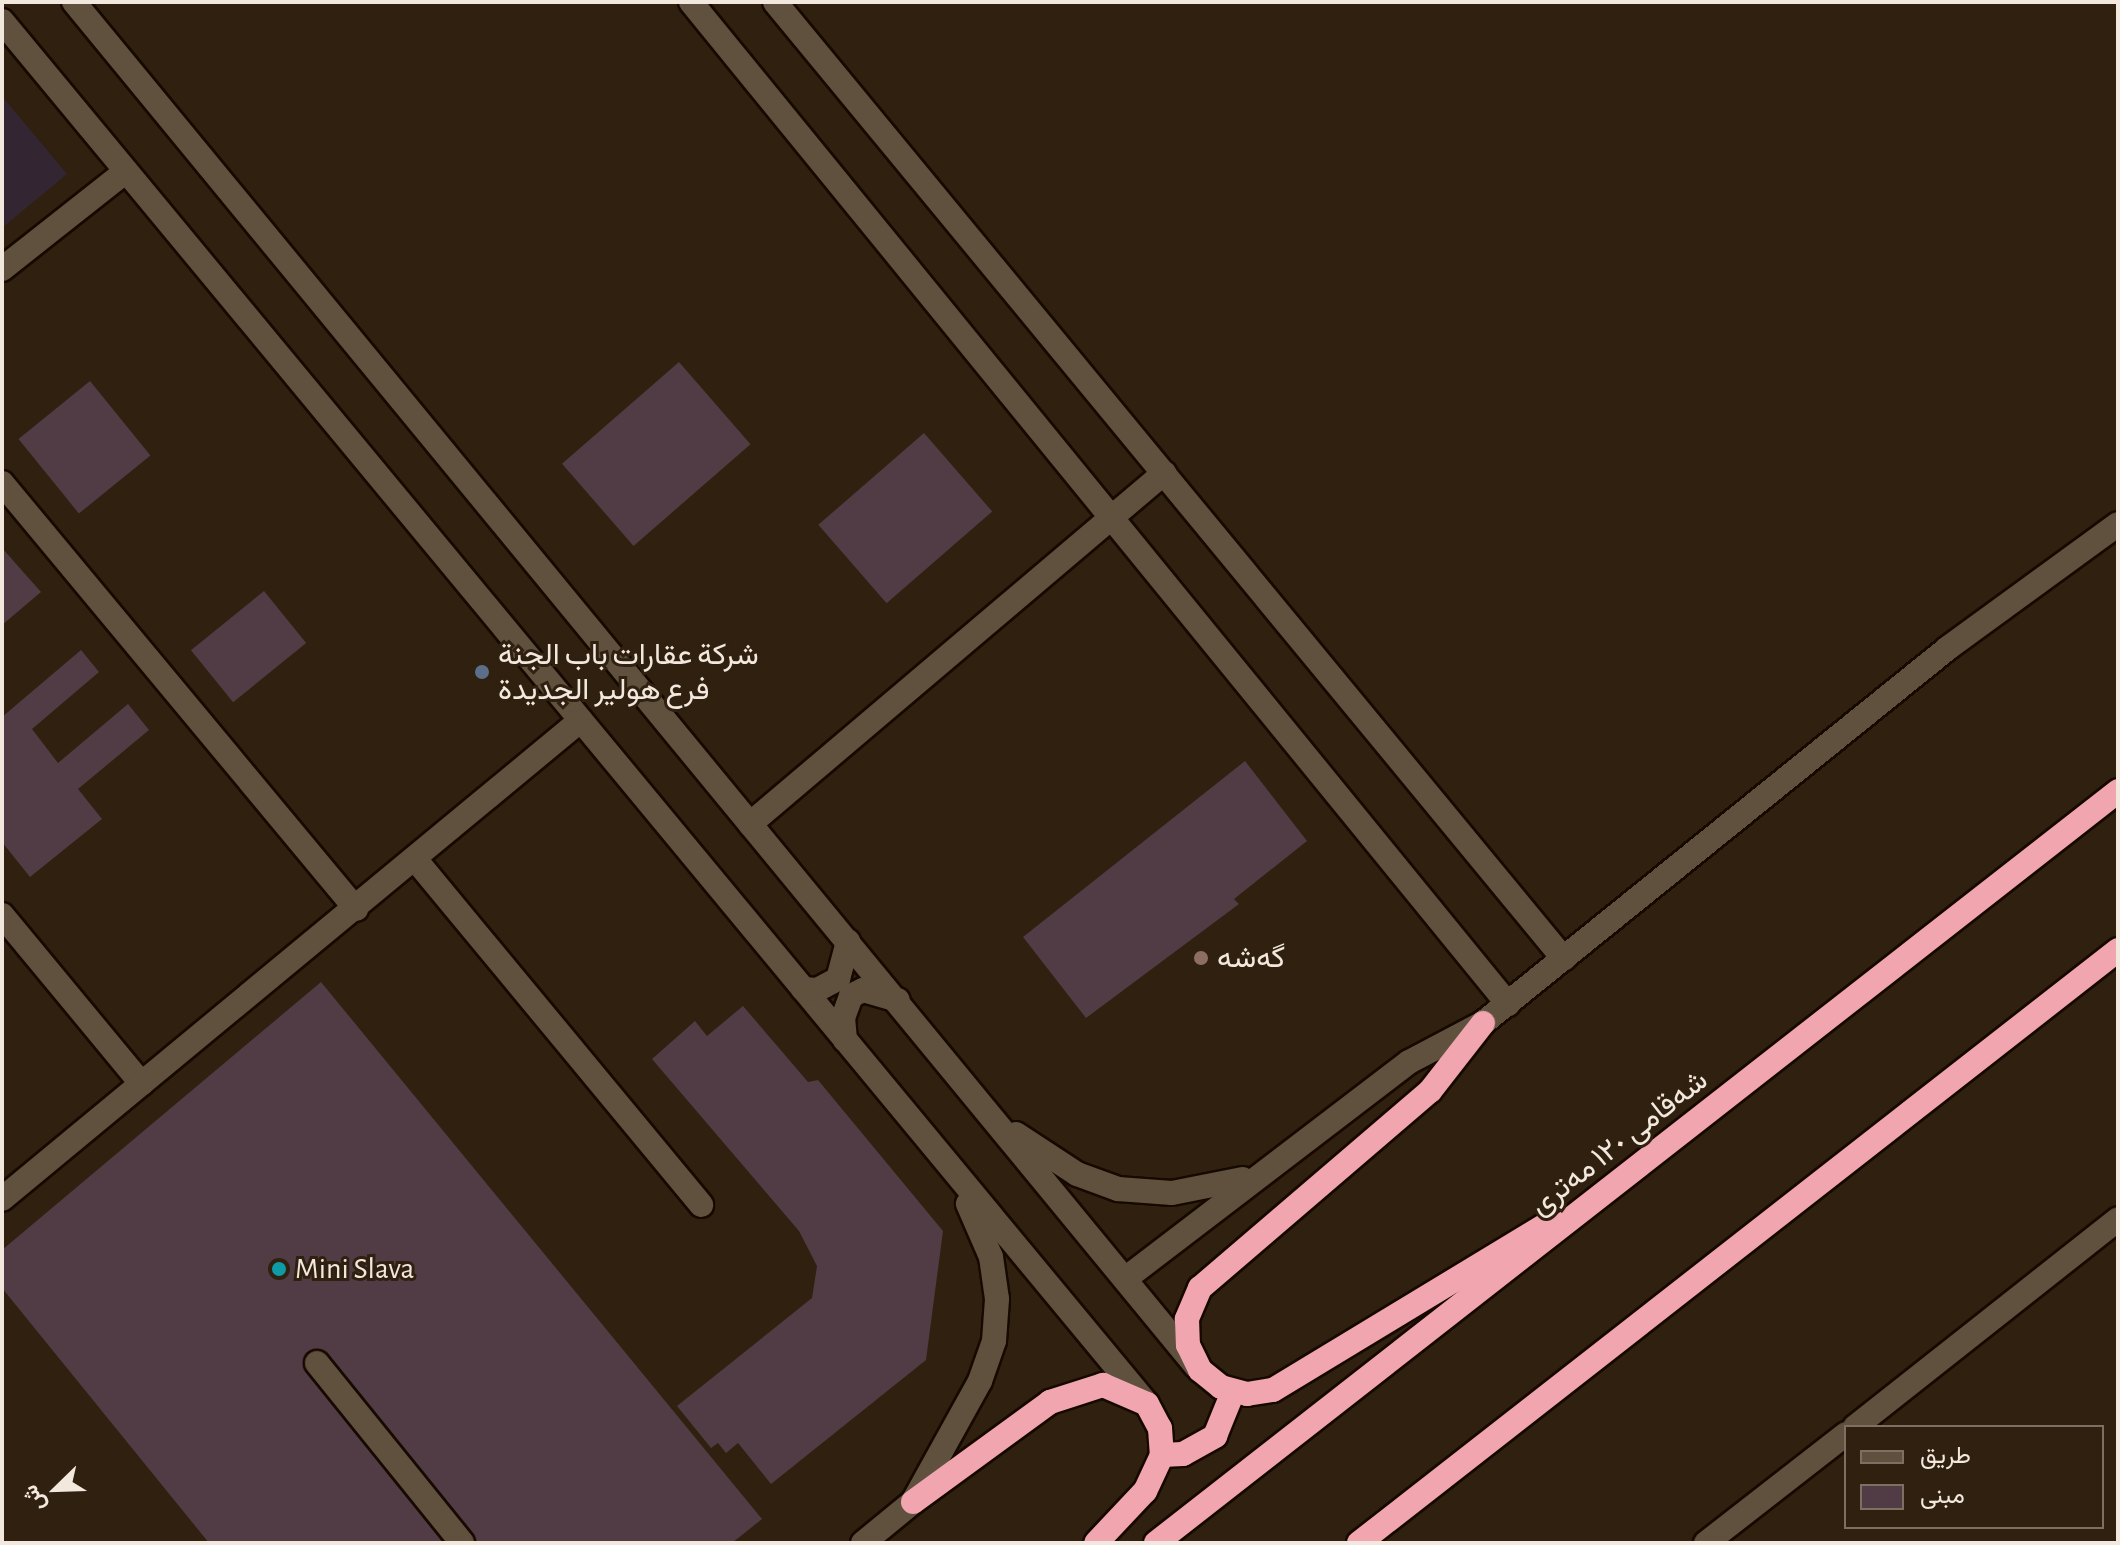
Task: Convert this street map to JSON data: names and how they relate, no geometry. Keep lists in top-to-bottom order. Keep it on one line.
{"streets":{"highway":["شەقامی ١٢٠ مەتری"]},"places":["شرکة عقارات باب الجنة فرع هولیر الجدیدة","گەشە","Mini Slava"],"legend":["طريق","مبنى"],"north":"bottom left"}
